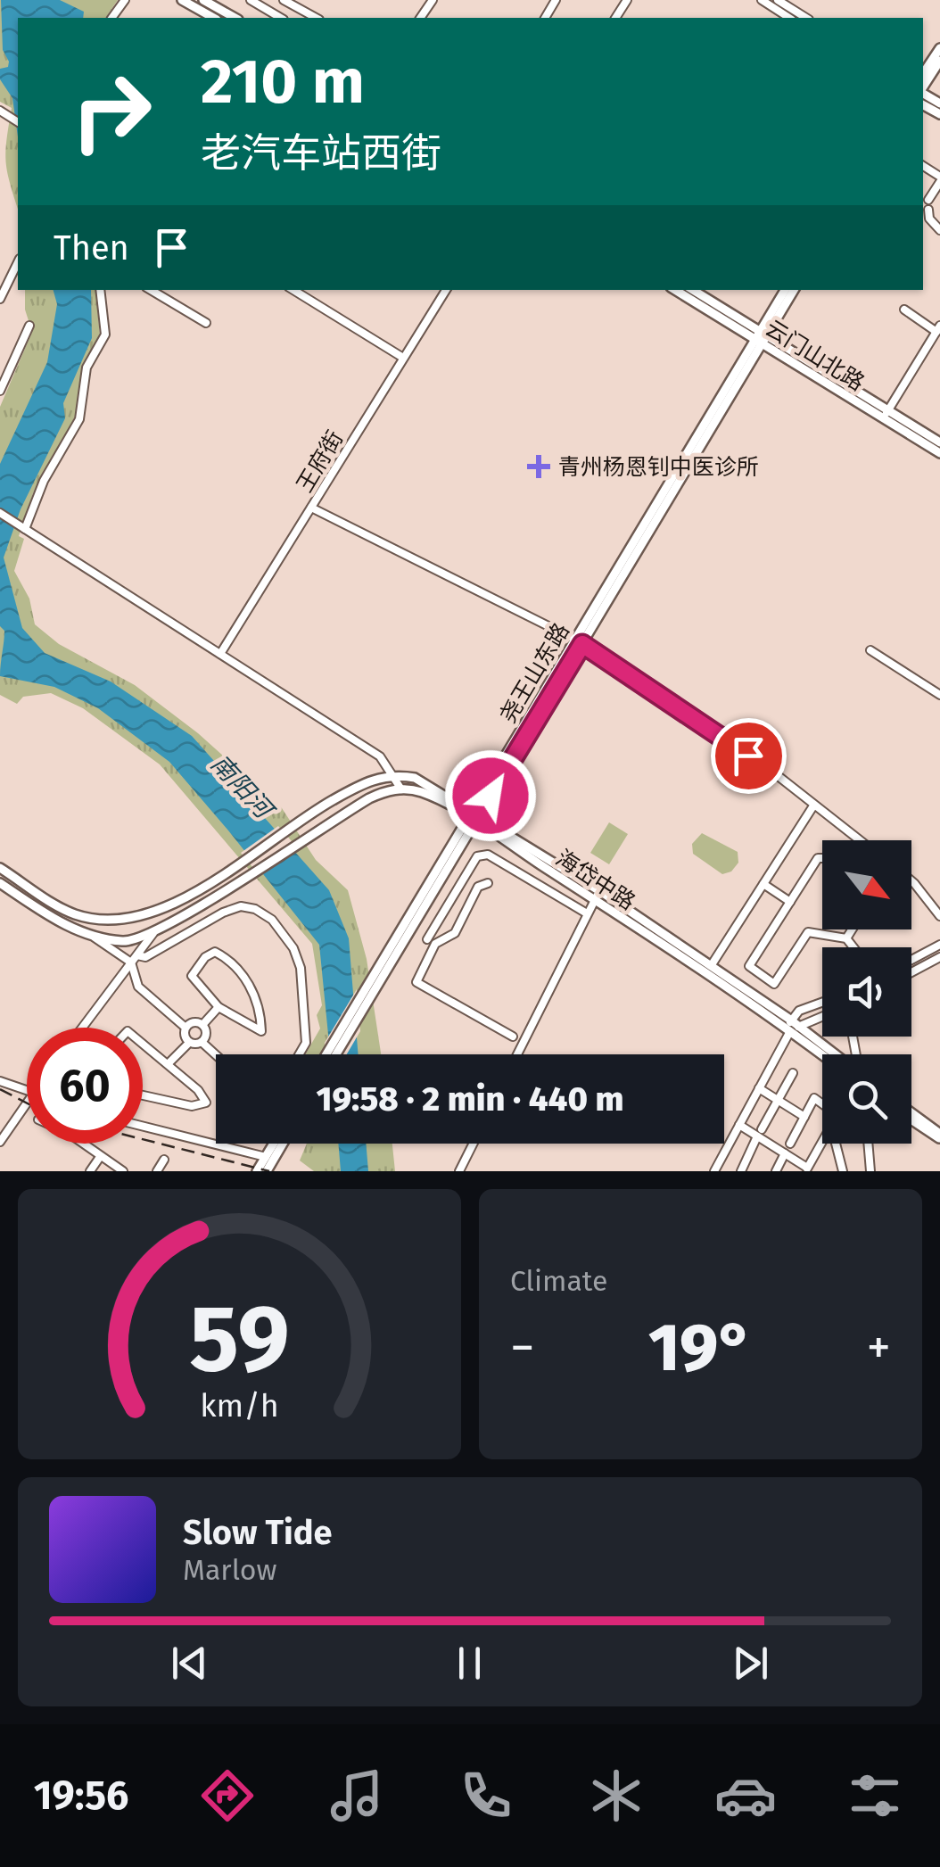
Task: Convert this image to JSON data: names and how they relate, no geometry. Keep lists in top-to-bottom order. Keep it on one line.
{"streets":{"main road":["云门山北路","尧王山东路","海岱中路"],"street":["王府街"]},"crossings":[["云门山北路","尧王山东路"],["尧王山东路","海岱中路"]],"water":["南阳河"],"places":{"health":["青州杨恩钊中医诊所"]},"north":"bottom right","page":{"turn":["210 m","老汽车站西街"],"then":"Then","limit":"60","trip":"19:58 · 2 min · 440 m","tile":"Climate","heat":["−","19°","+"],"song":["Slow Tide","Marlow"],"tabs":"19:56","gauge":["59","km/h"]}}
